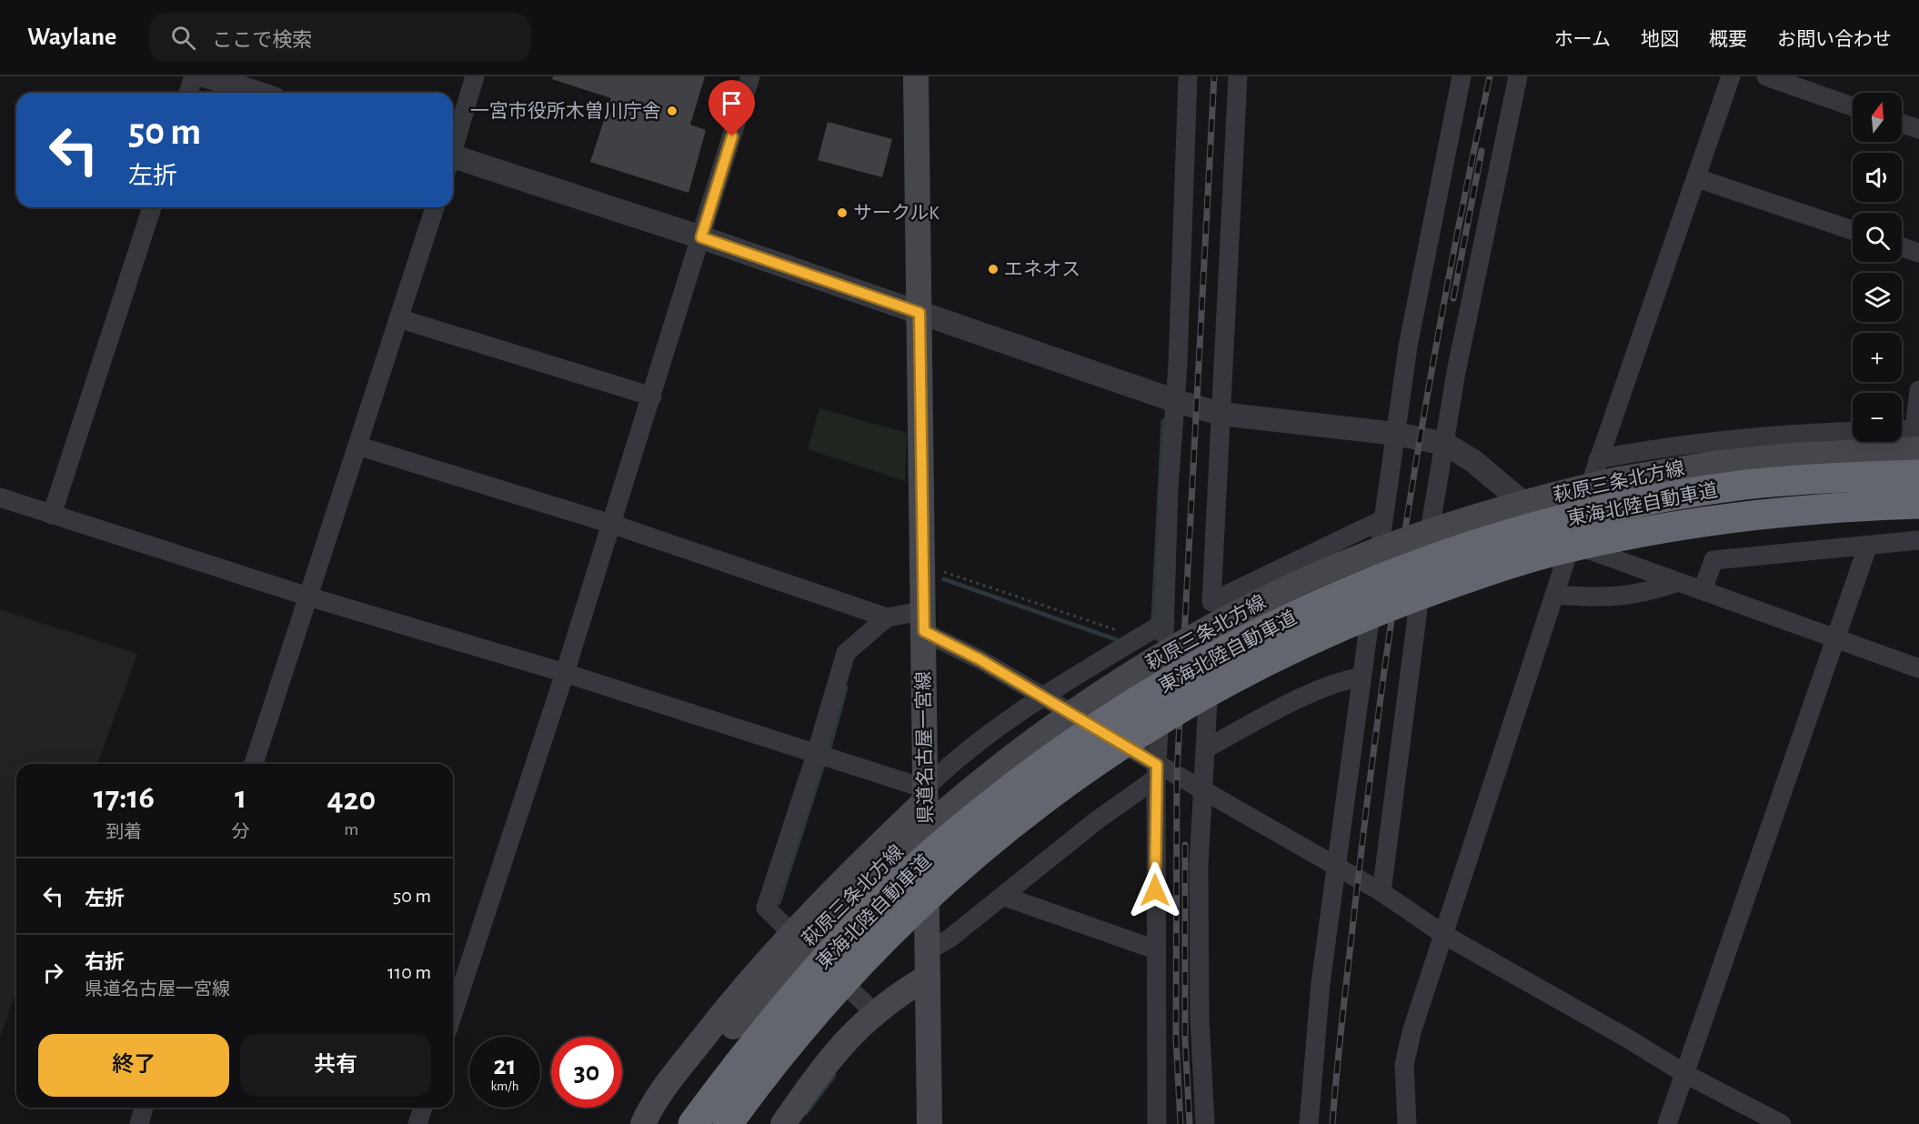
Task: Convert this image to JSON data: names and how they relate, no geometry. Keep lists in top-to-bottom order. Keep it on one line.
{"streets":{"highway":["東海北陸自動車道"],"main road":["萩原三条北方線","県道名古屋一宮線"]},"crossings":[["萩原三条北方線","東海北陸自動車道"]],"places":["一宮市役所木曽川庁舎","サークルK","エネオス"],"north":"top","page":{"header":"Waylane","search":"ここで検索","nav":["ホーム","地図","概要","お問い合わせ"],"map_buttons":["+","−"],"turn":["50 m","左折"],"eta":["17:16","到着","1","分","420","m"],"list":[{"name":"左折","value":"50 m"},{"name":"右折","note":"県道名古屋一宮線","value":"110 m"}],"buttons":["終了","共有"],"speed":"21 km/h","limit":"30"}}
